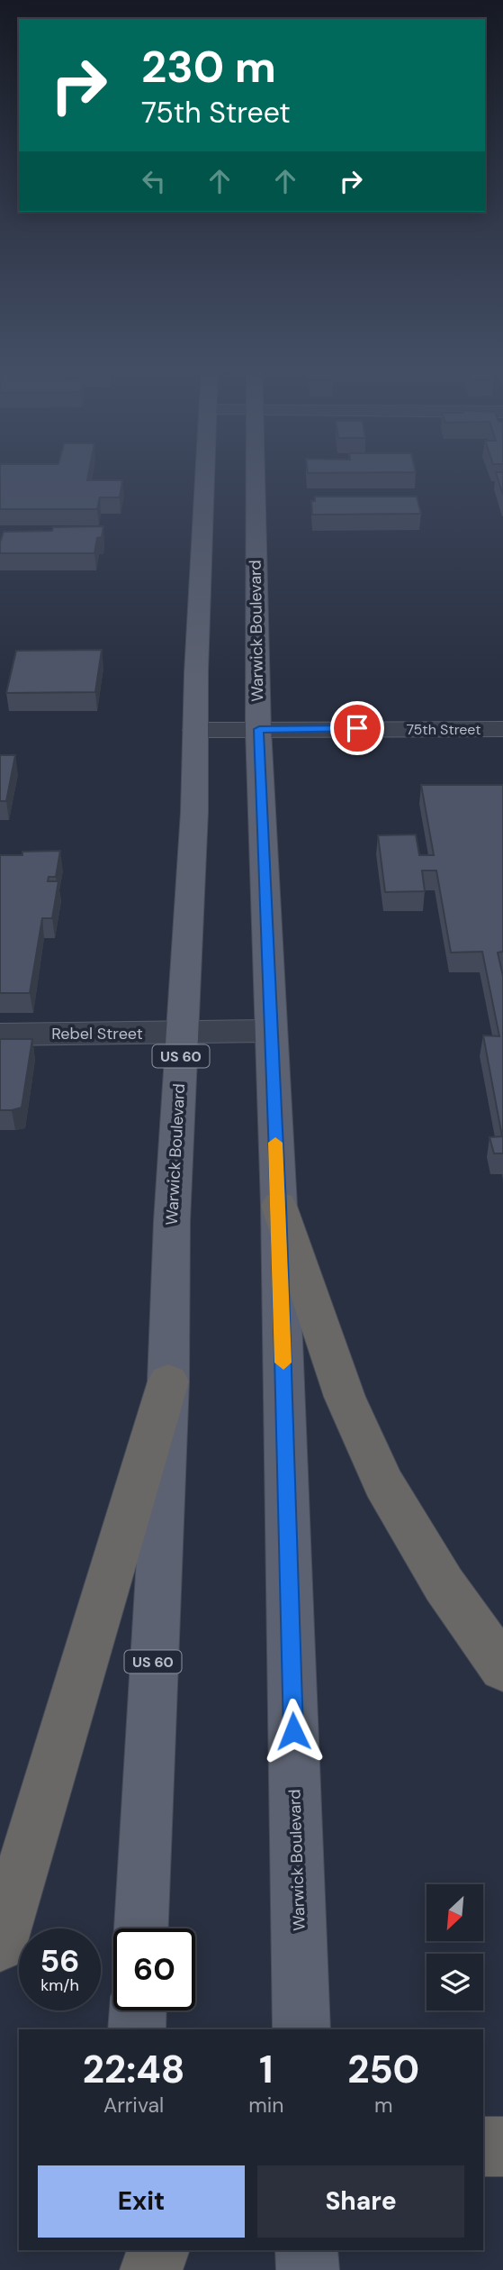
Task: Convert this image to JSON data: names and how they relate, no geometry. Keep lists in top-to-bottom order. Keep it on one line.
{"streets":{"main road":["Warwick Boulevard","US 60"],"street":["75th Street","Rebel Street"]},"crossings":[["Warwick Boulevard","75th Street"],["Warwick Boulevard","Rebel Street"]],"north":"bottom left","page":{"turn":["230 m","75th Street"],"speed":"56 km/h","limit":"60","eta":["22:48","Arrival","1","min","250","m"],"buttons":["Exit","Share"]}}
